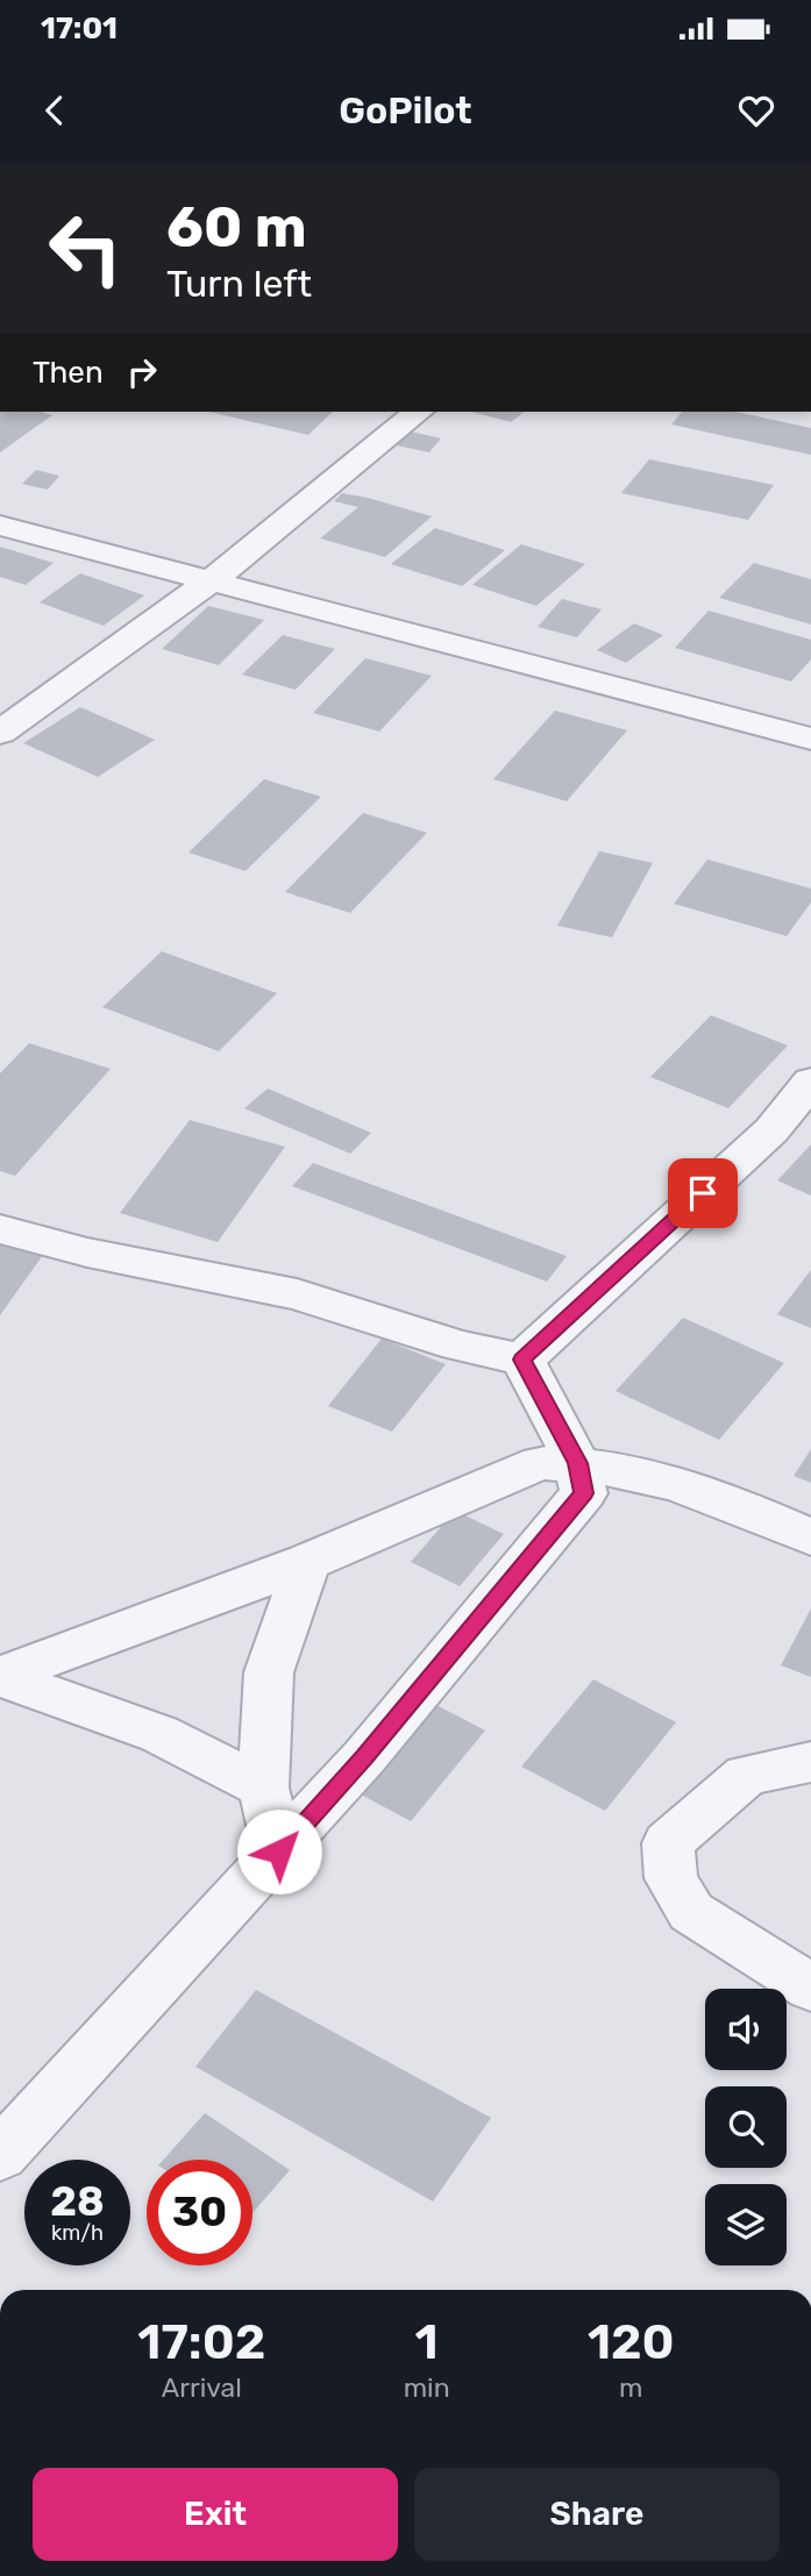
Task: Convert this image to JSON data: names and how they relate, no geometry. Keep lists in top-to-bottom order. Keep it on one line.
{"page":{"status":"17:01","header":"GoPilot","turn":["60 m","Turn left"],"then":"Then","speed":"28 km/h","limit":"30","eta":["17:02","Arrival","1","min","120","m"],"buttons":["Exit","Share"]}}
